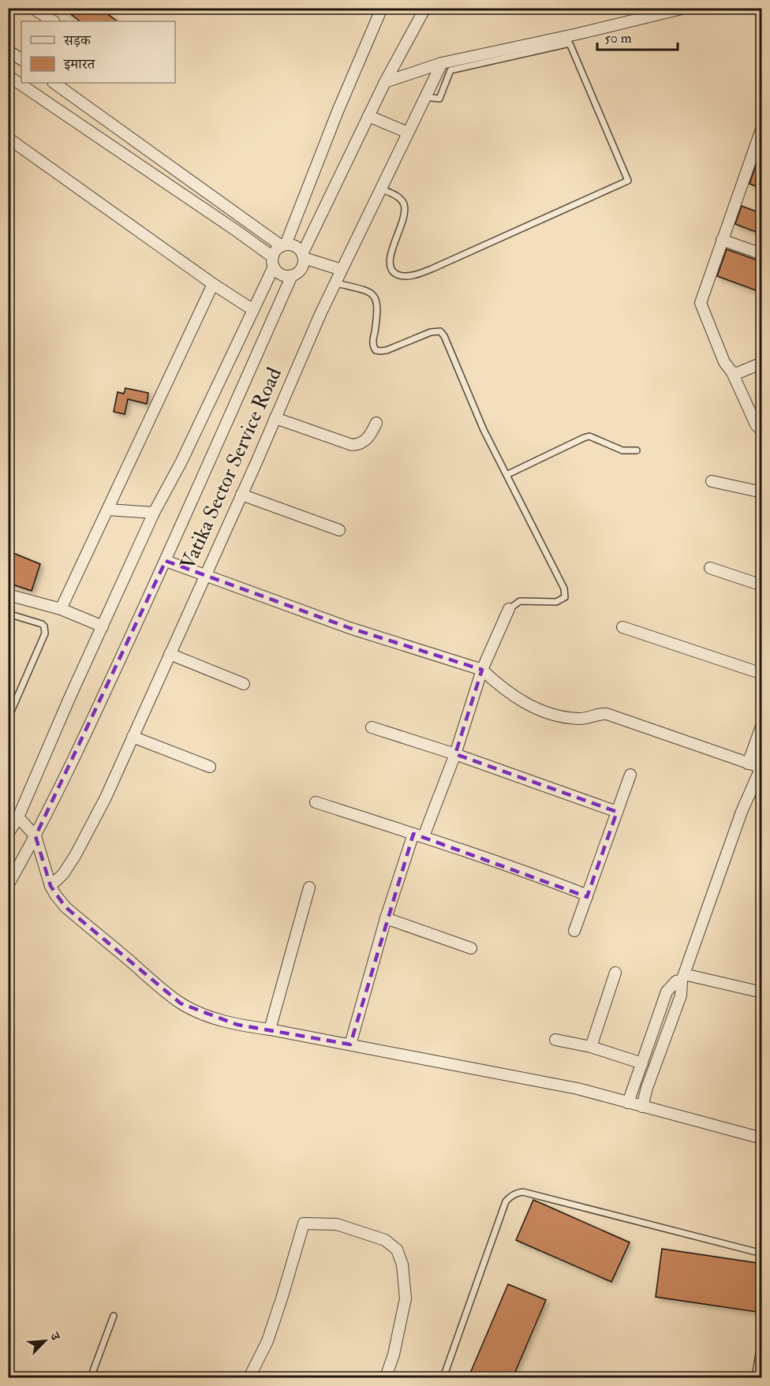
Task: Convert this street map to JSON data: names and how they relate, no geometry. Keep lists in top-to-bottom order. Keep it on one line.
{"streets":{"street":["Vatika Sector Service Road"]},"legend":["सड़क","इमारत"],"scale_bar":"50 m","north":"top right"}
